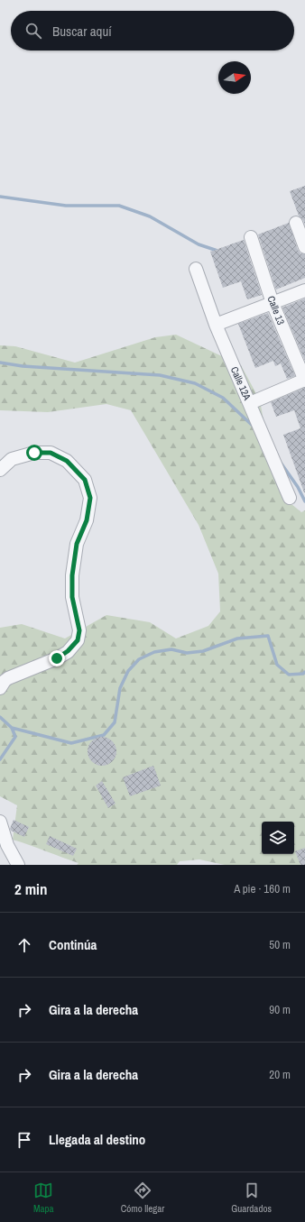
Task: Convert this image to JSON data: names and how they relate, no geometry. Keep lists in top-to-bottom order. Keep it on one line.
{"streets":{"street":["Calle 13","Calle 12A"]},"north":"right","page":{"search":"Buscar aquí","heading":["2 min","A pie · 160 m"],"list":[["Continúa","50 m"],["Gira a la derecha","90 m"],["Gira a la derecha","20 m"],"Llegada al destino"],"nav":["Mapa","Cómo llegar","Guardados"]}}
